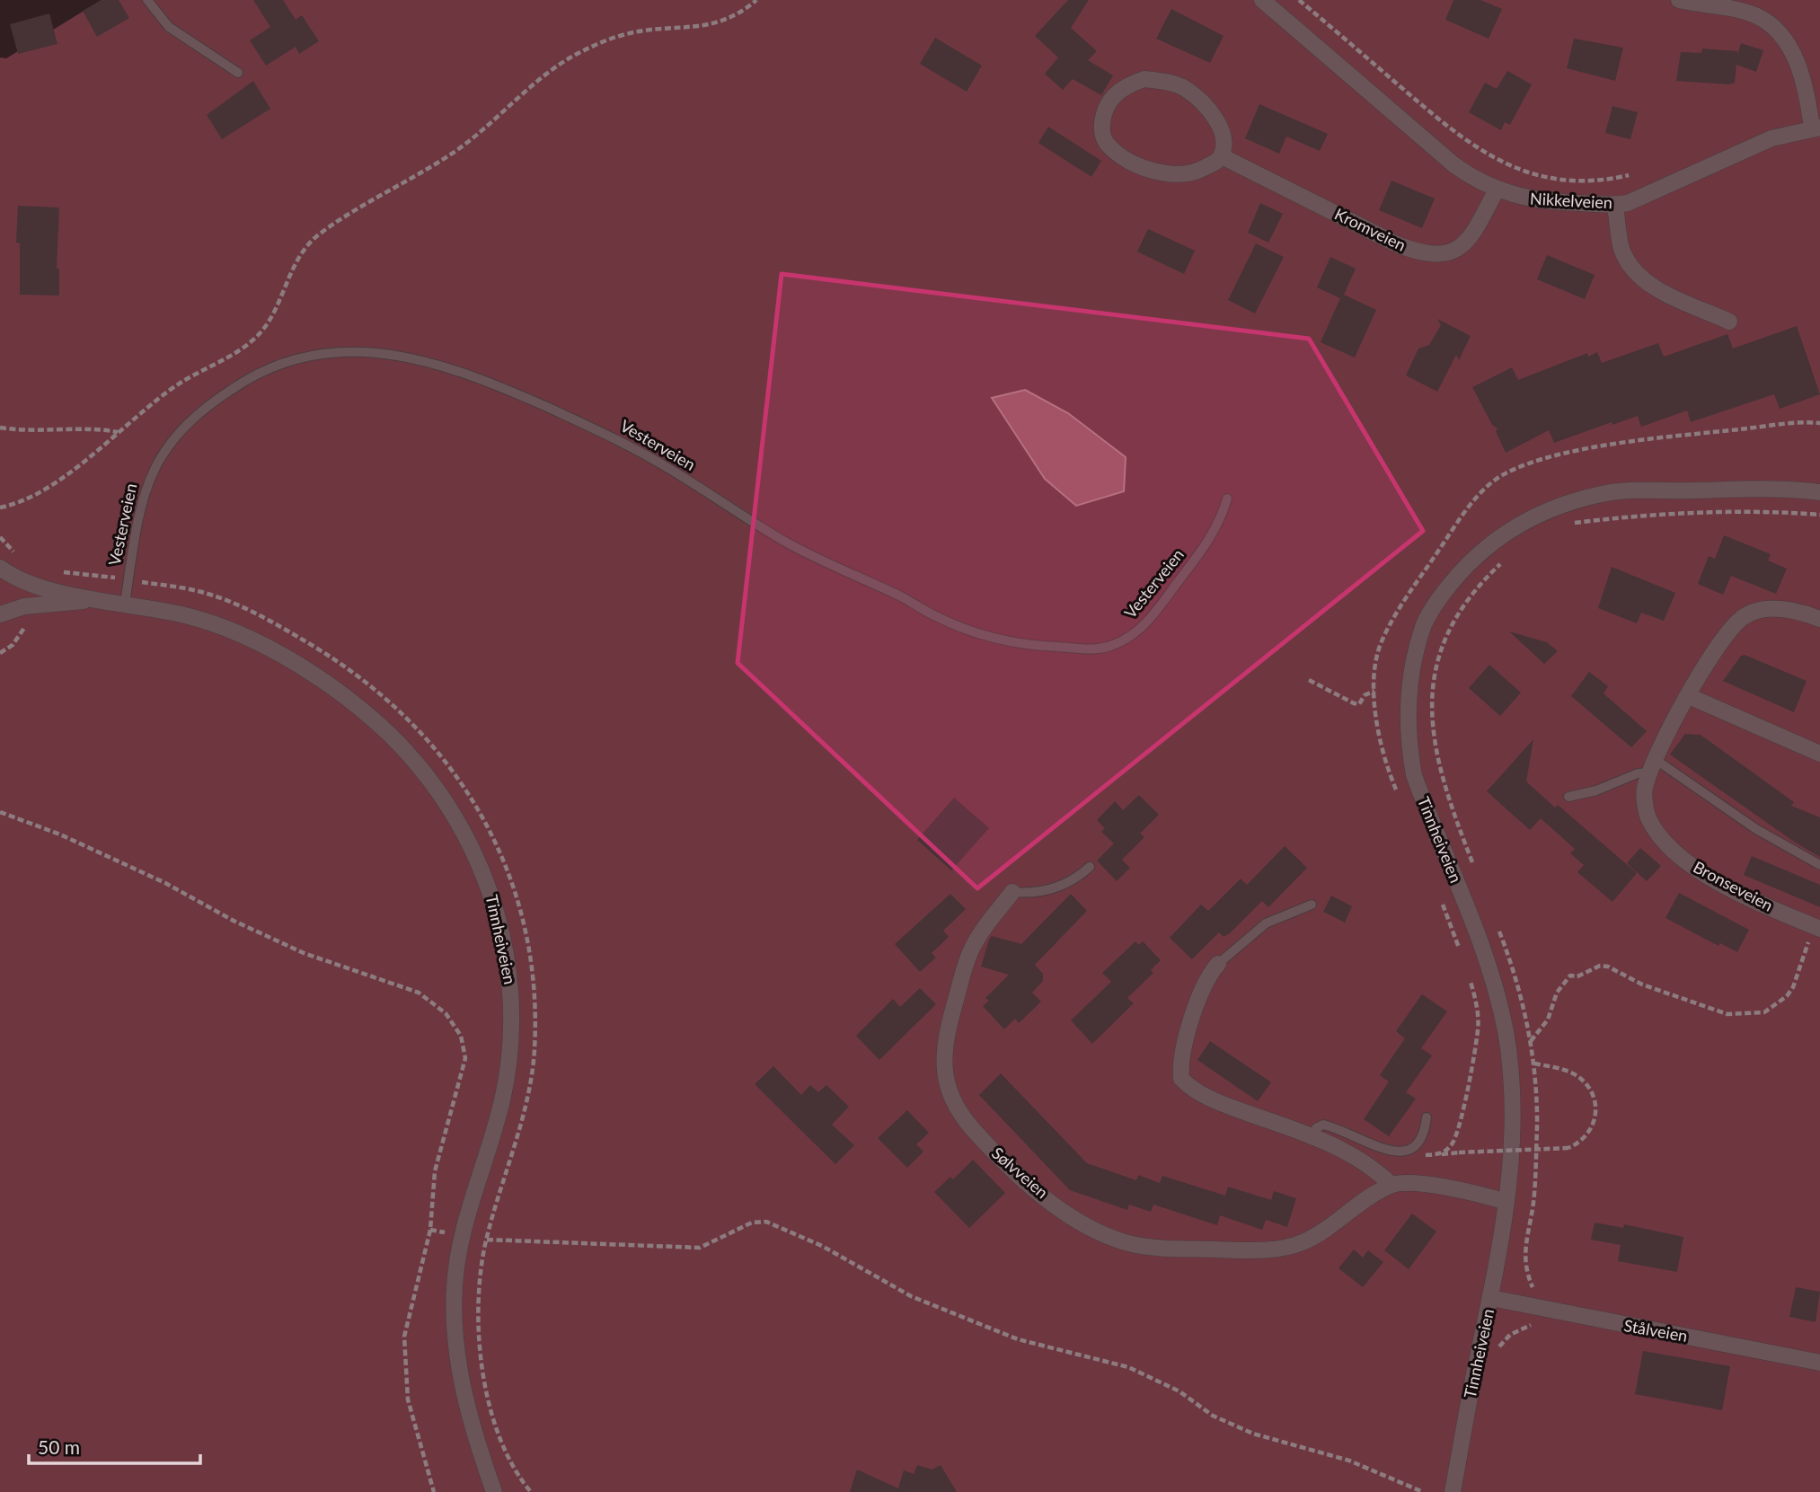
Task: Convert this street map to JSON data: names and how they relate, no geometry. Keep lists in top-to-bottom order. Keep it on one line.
{"streets":{"street":["Nikkelveien","Kromveien","Tinnheiveien","Bronseveien","Sølvveien","Stålveien"],"lane":["Vesterveien"]},"crossings":[["Nikkelveien","Kromveien"],["Vesterveien","Tinnheiveien"],["Tinnheiveien","Stålveien"]],"scale_bar":"50 m"}
